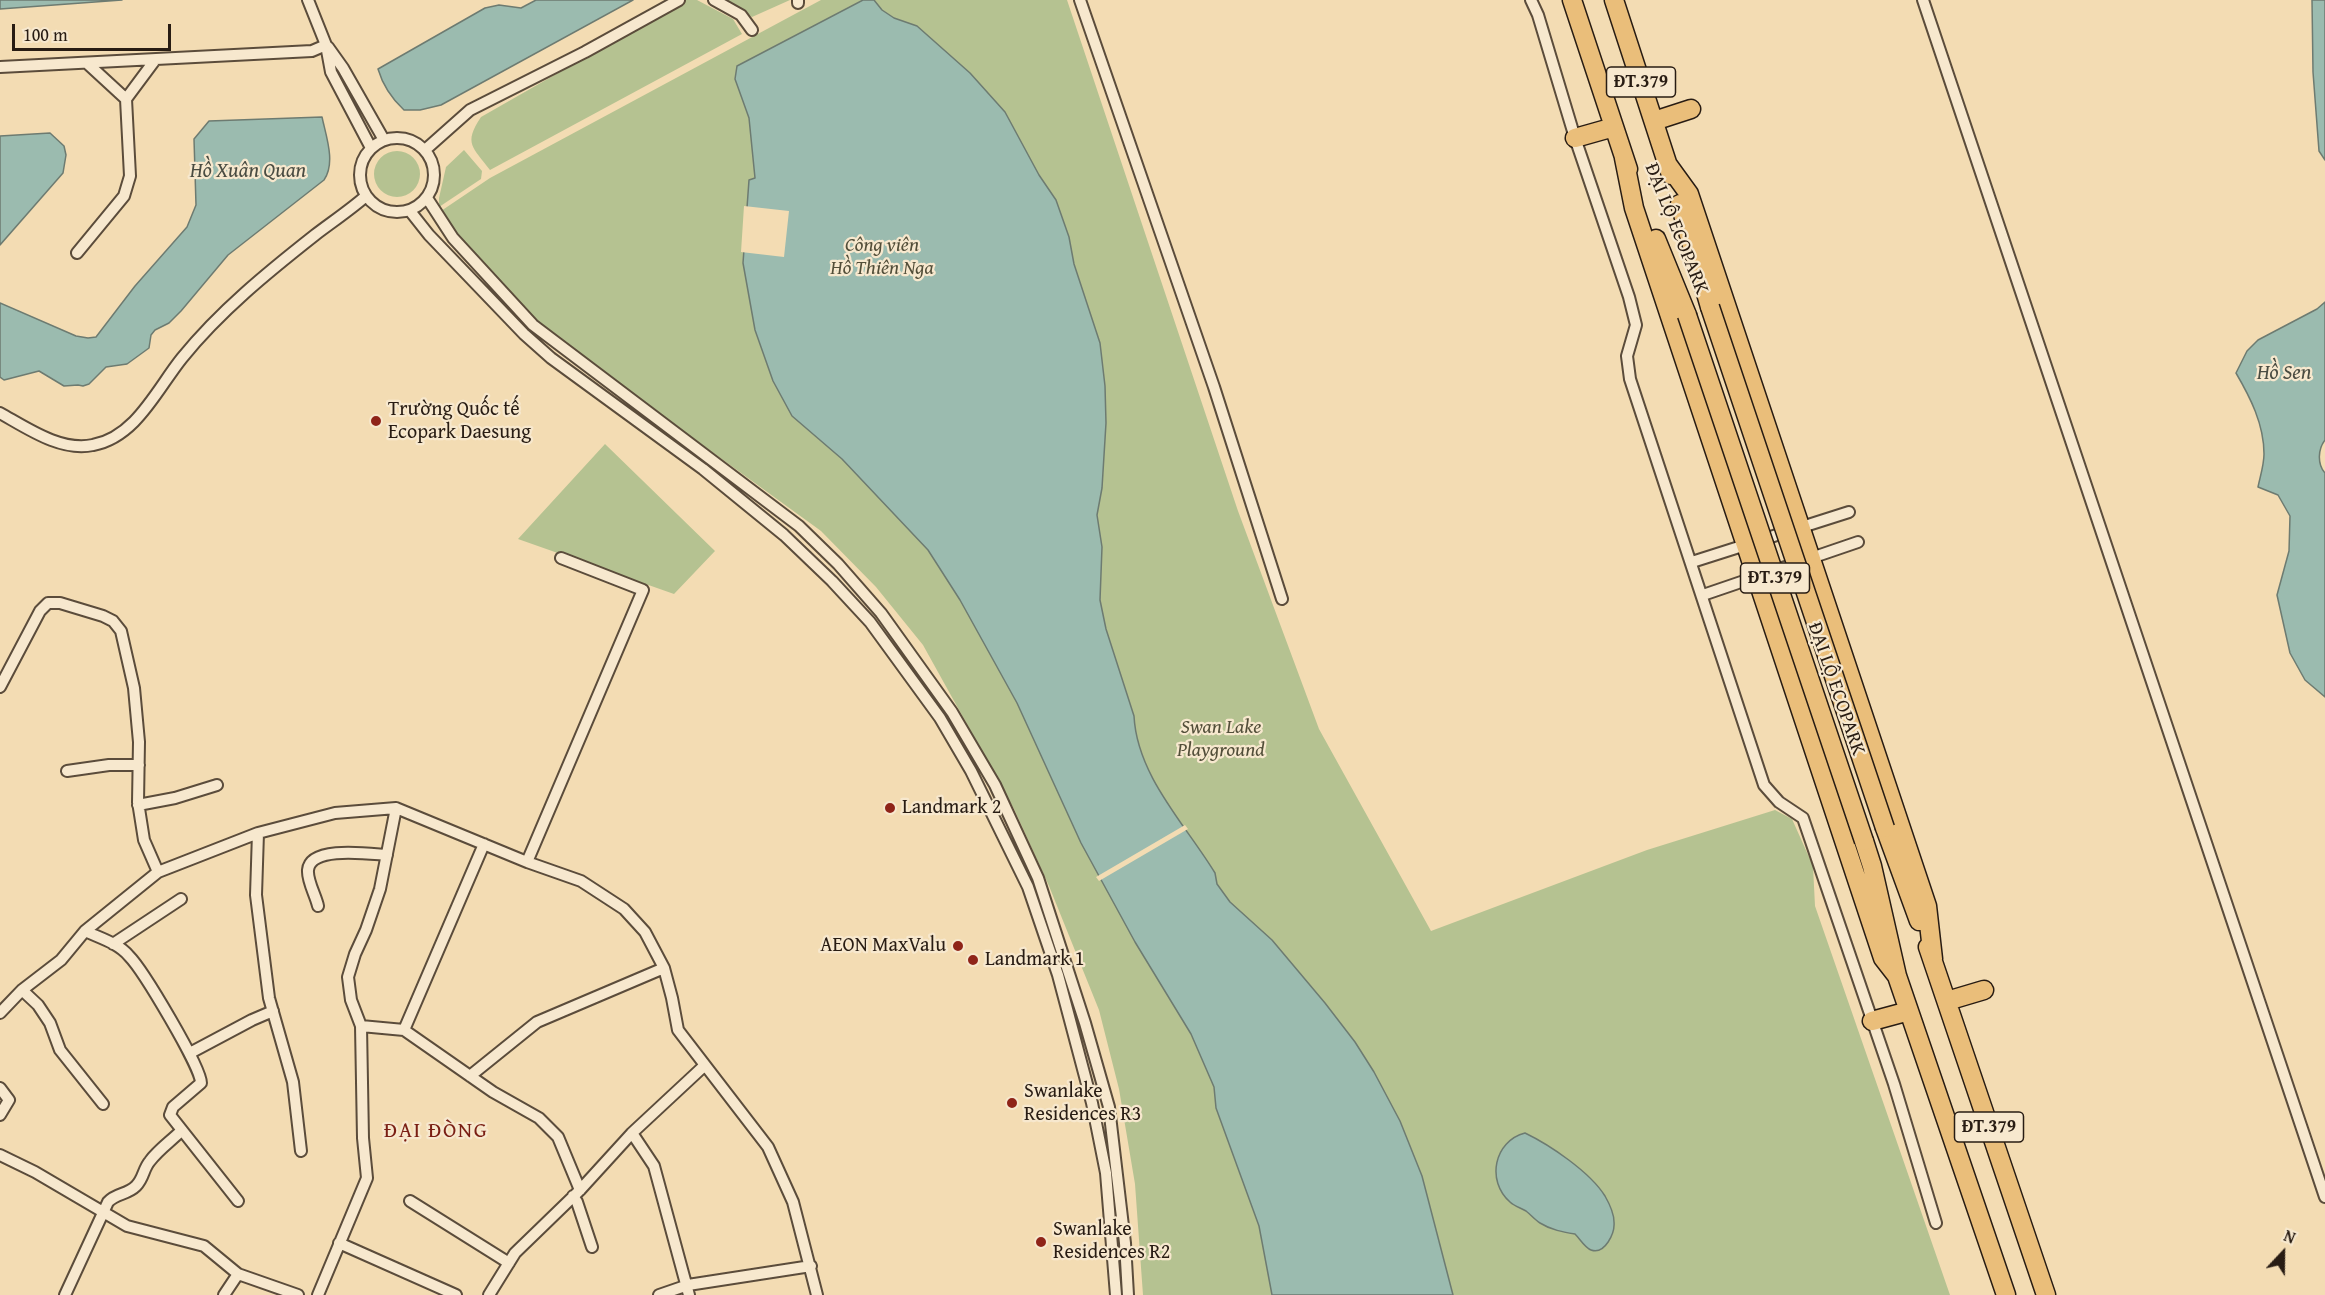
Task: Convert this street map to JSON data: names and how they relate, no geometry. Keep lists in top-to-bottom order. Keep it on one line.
{"streets":{"highway":["ĐT.379","ĐẠI LỘ ECOPARK"]},"districts":["ĐẠI ĐÒNG"],"water":["Hồ Xuân Quan","Hồ Sen"],"parks":["Công viên Hồ Thiên Nga","Swan Lake Playground"],"places":["Trường Quốc tế Ecopark Daesung","Landmark 2","AEON MaxValu","Landmark 1","Swanlake Residences R3","Swanlake Residences R2"],"scale_bar":"100 m","north":"top"}
